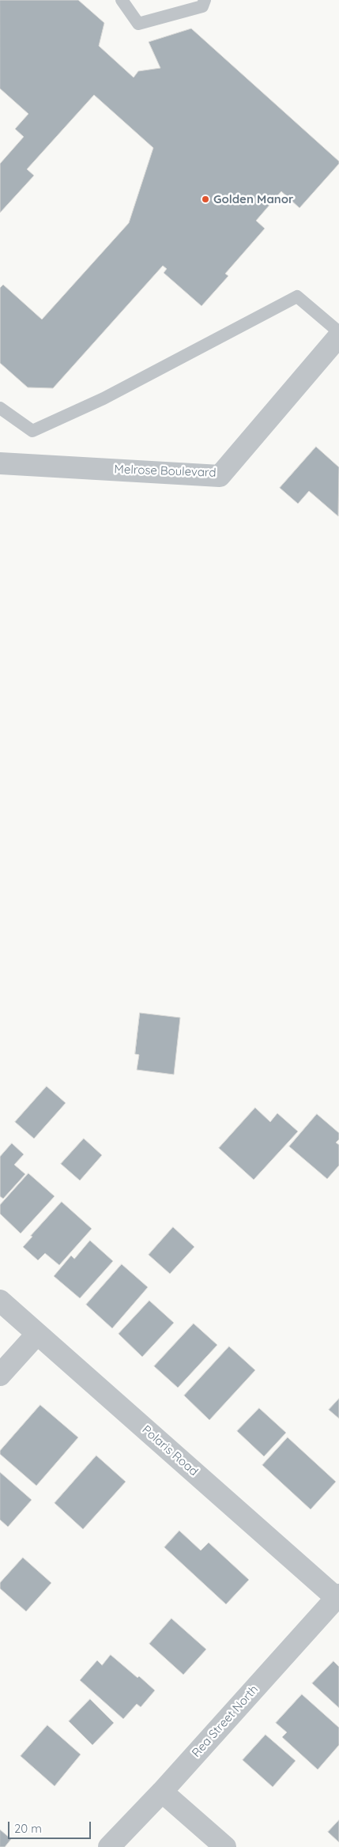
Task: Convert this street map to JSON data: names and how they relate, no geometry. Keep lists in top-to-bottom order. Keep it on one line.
{"streets":{"street":["Melrose Boulevard","Polaris Road","Rea Street North"]},"crossings":[["Polaris Road","Rea Street North"]],"places":["Golden Manor"],"scale_bar":"20 m"}
